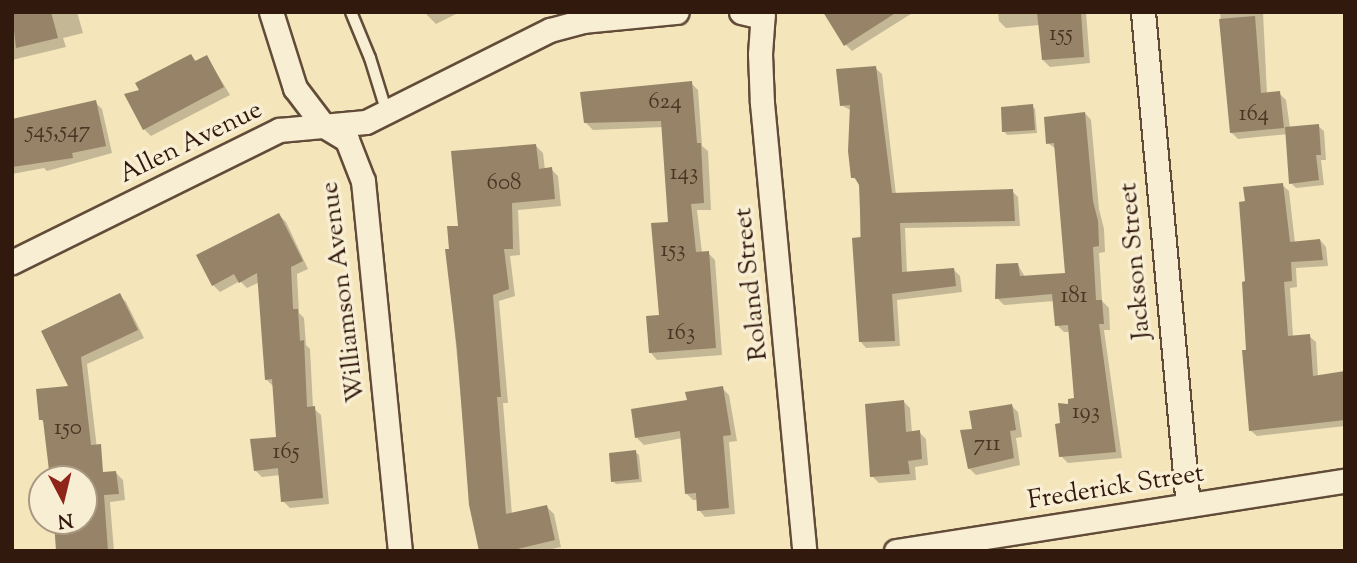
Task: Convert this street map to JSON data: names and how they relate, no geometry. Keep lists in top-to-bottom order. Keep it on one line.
{"streets":{"street":["Allen Avenue","Jackson Street","Roland Street","Williamson Avenue","Frederick Street"]},"crossings":[["Allen Avenue","Williamson Avenue"],["Jackson Street","Frederick Street"]],"house_numbers":["155","624","164","545,547","143","608","153","181","163","193","150","711","165"],"north":"bottom"}
